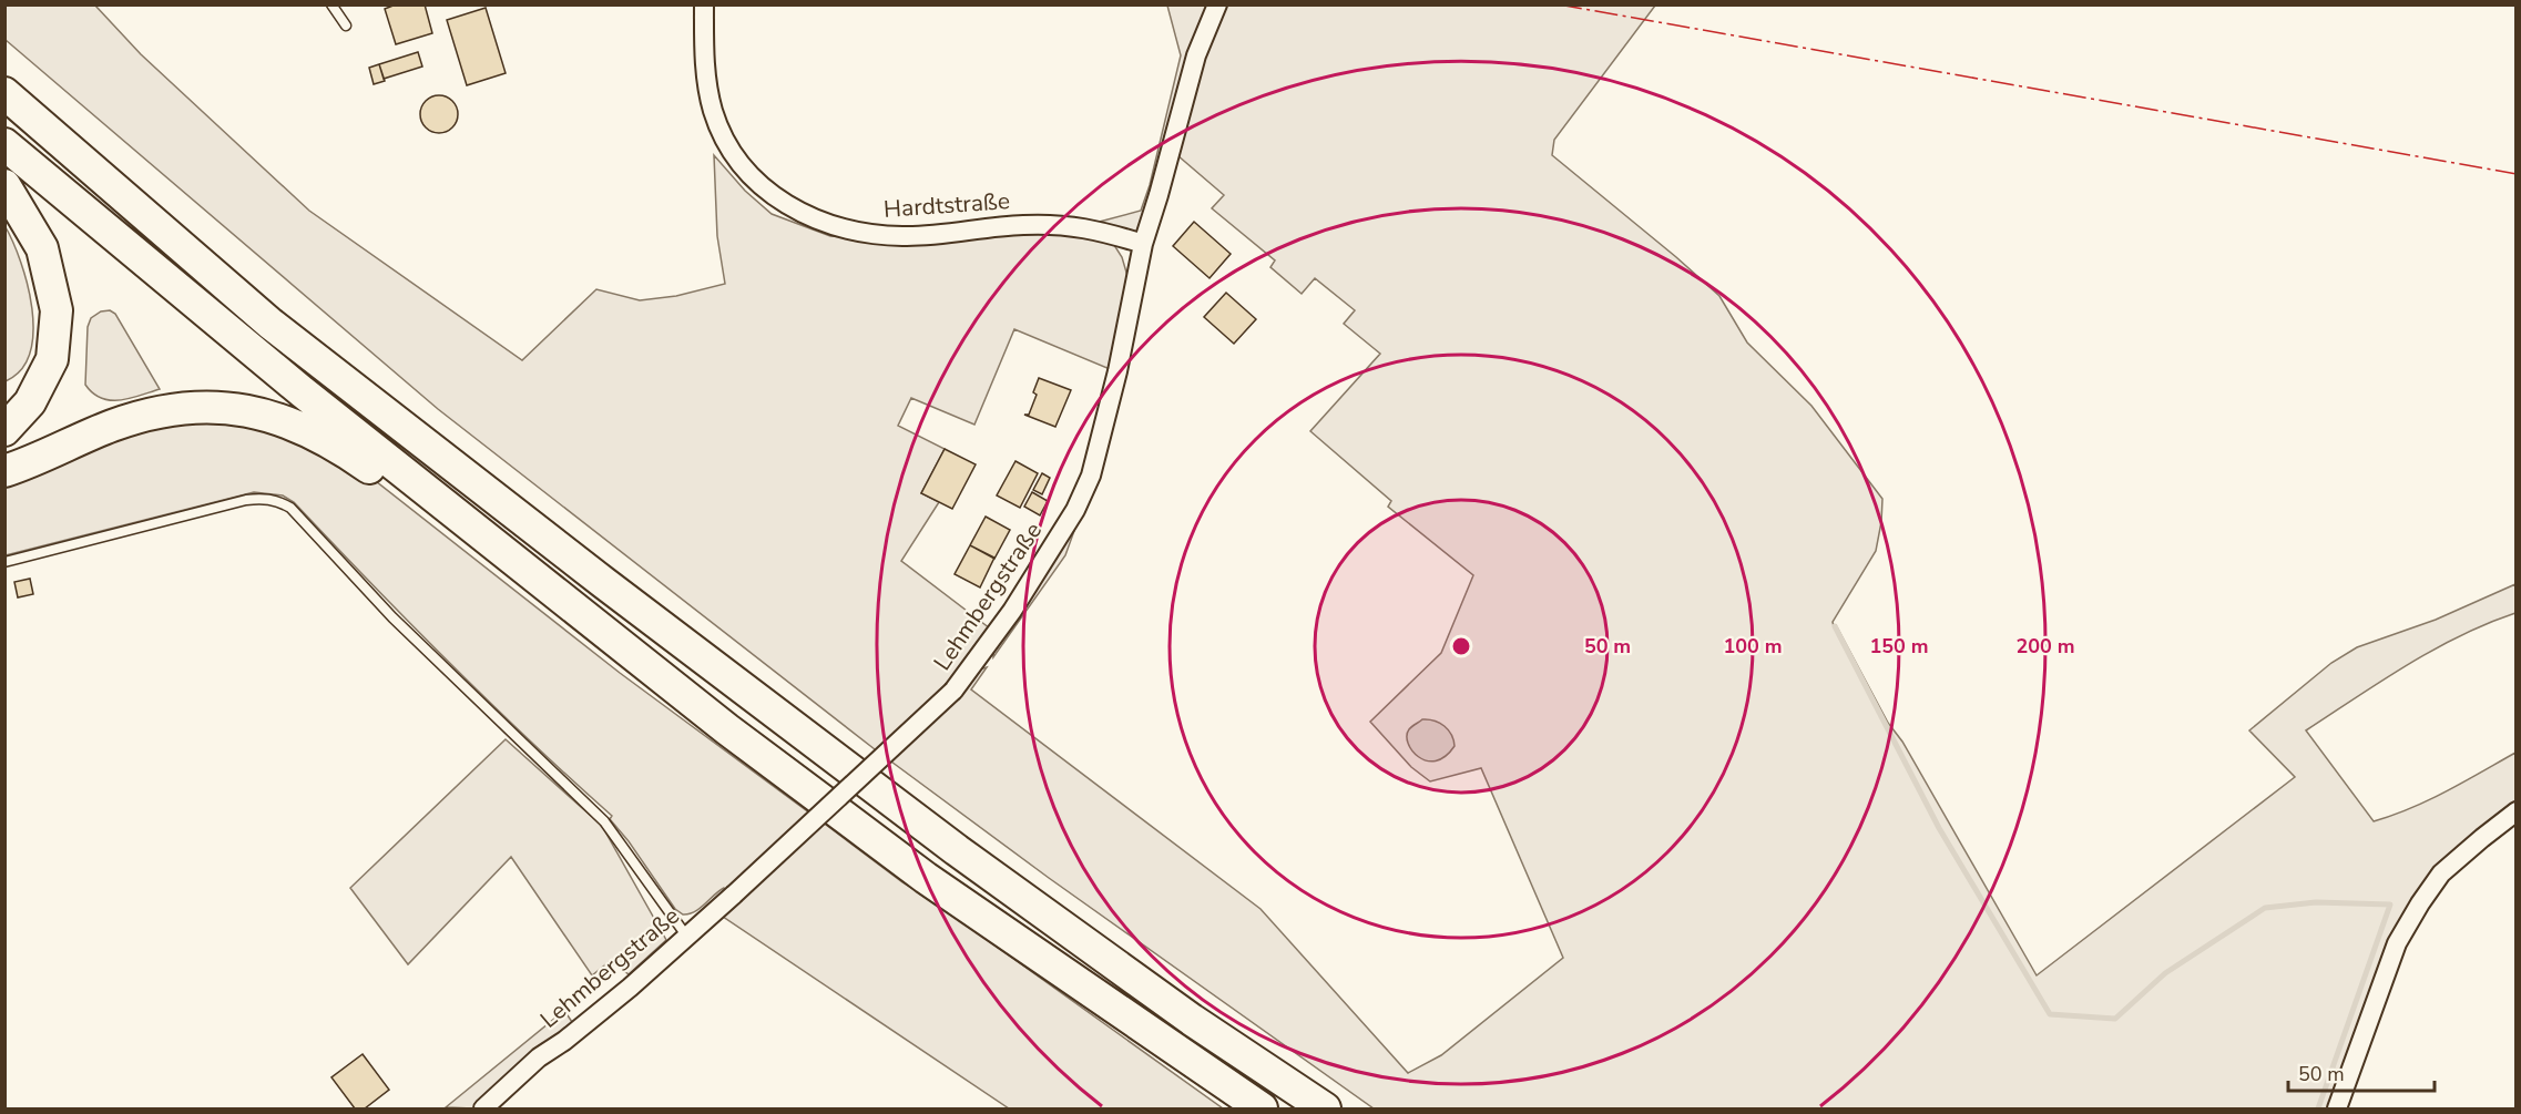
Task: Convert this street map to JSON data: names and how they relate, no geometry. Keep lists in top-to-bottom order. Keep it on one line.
{"streets":{"street":["Hardtstraße","Lehmbergstraße"]},"crossings":[["Hardtstraße","Lehmbergstraße"]],"scale_bar":"50 m","rings":["50 m","100 m","150 m","200 m"]}
